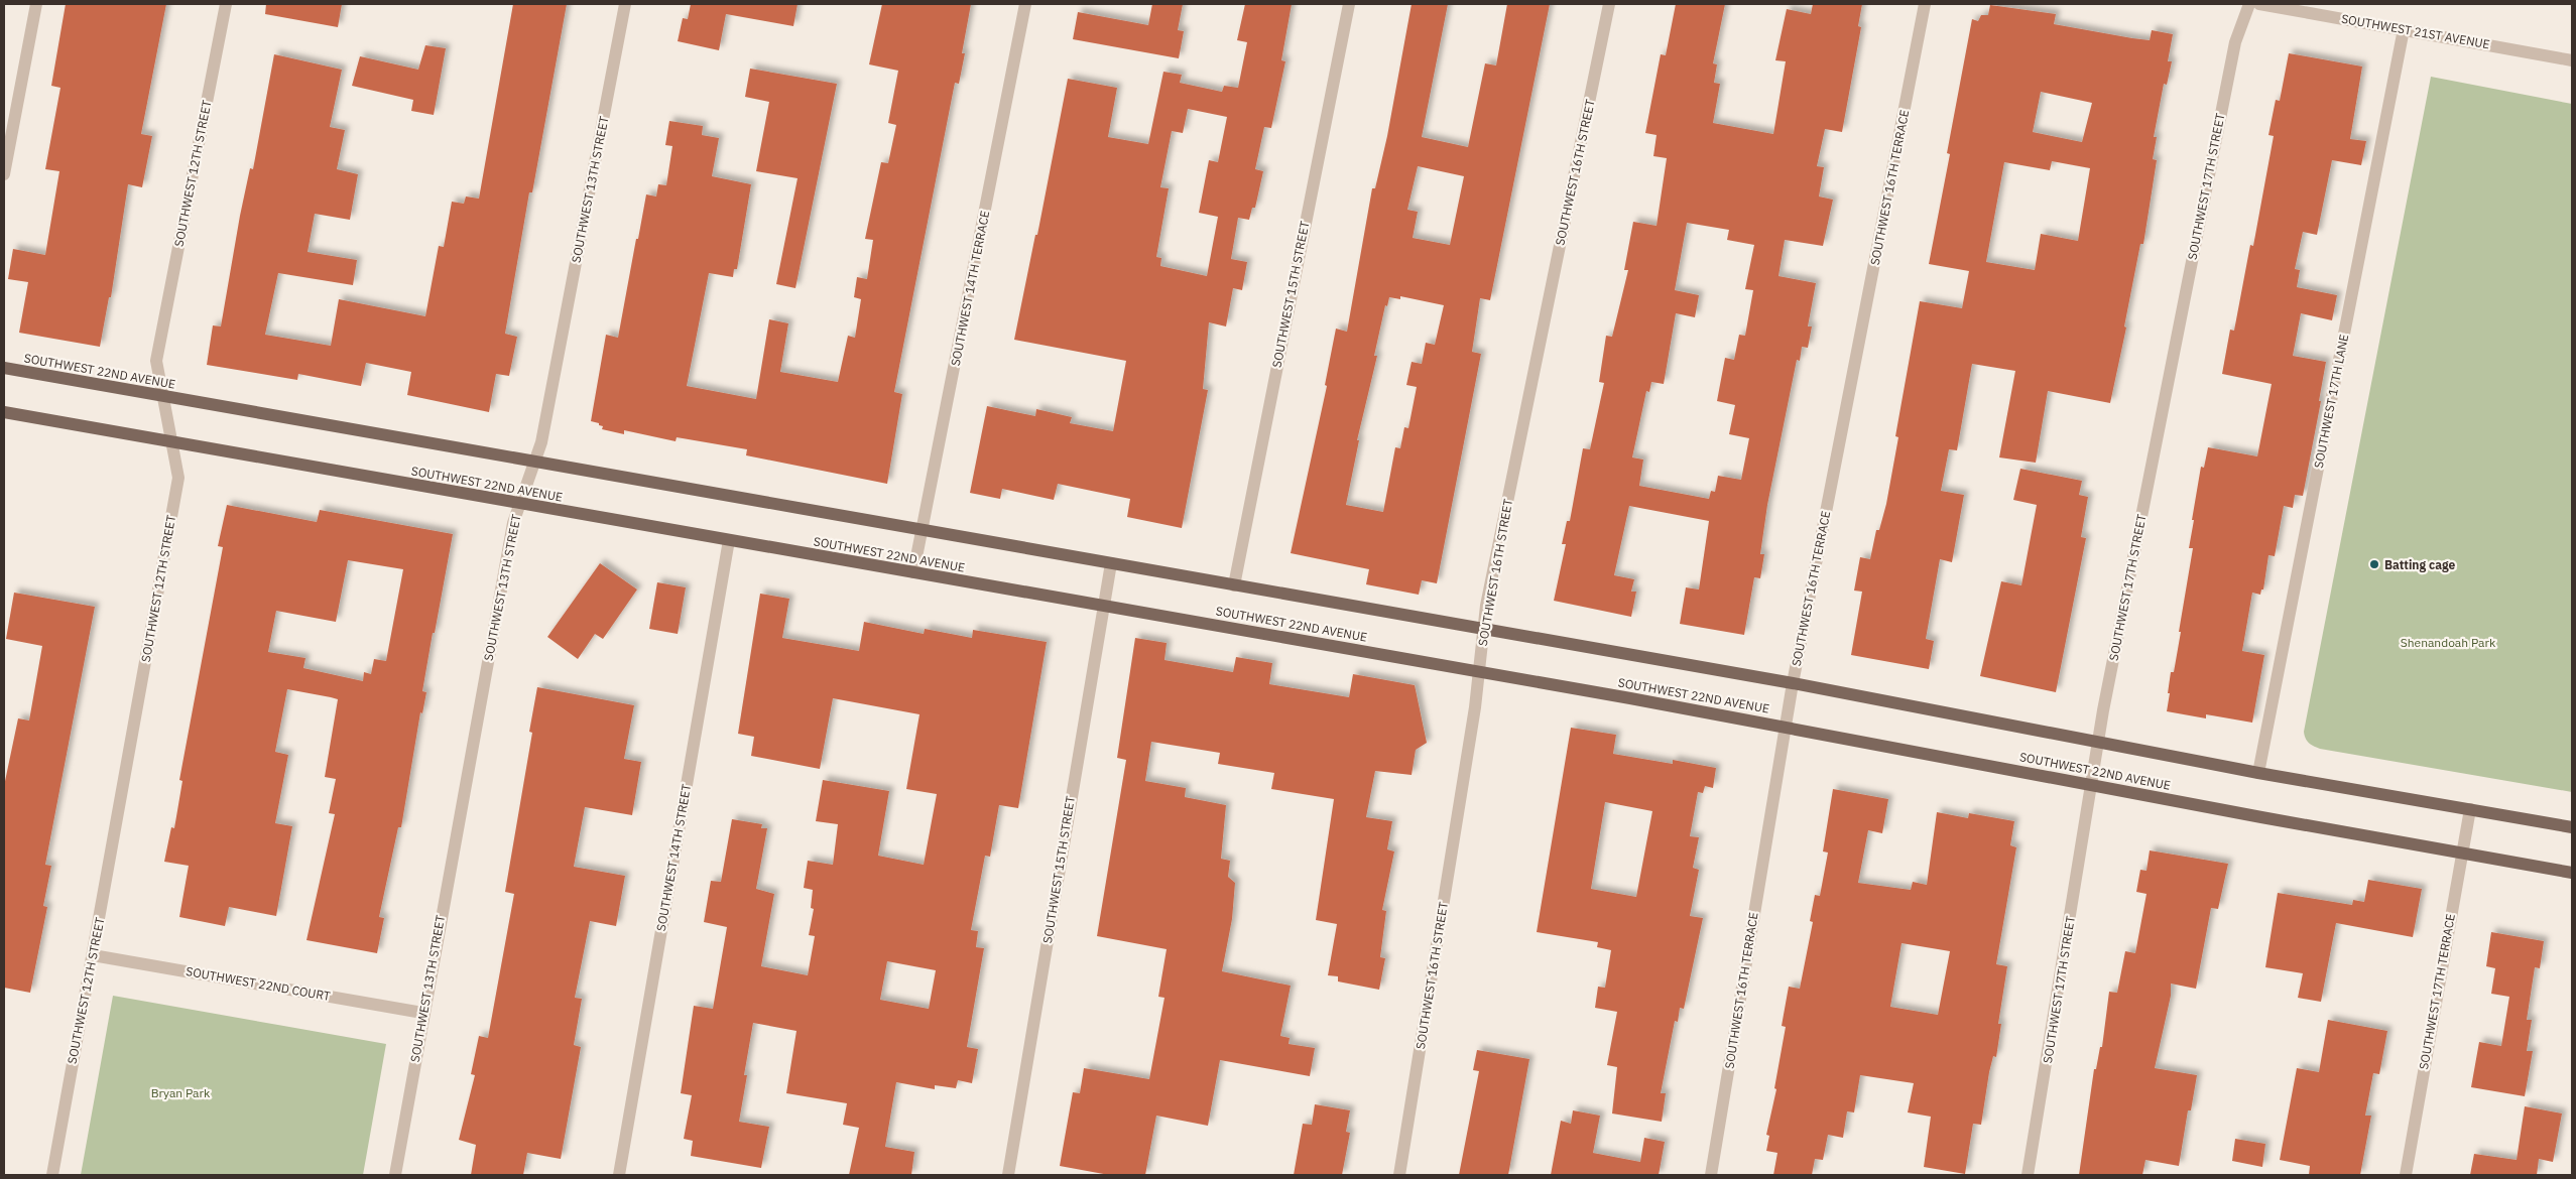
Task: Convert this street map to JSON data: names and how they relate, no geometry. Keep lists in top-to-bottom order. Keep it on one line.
{"streets":{"main road":["SOUTHWEST 22ND AVENUE"],"street":["SOUTHWEST 21ST AVENUE","SOUTHWEST 16TH STREET","SOUTHWEST 12TH STREET","SOUTHWEST 17TH STREET","SOUTHWEST 16TH TERRACE","SOUTHWEST 13TH STREET","SOUTHWEST 14TH TERRACE","SOUTHWEST 15TH STREET","SOUTHWEST 17TH LANE","SOUTHWEST 14TH STREET","SOUTHWEST 22ND COURT","SOUTHWEST 17TH TERRACE"]},"crossings":[["SOUTHWEST 21ST AVENUE","SOUTHWEST 17TH LANE"],["SOUTHWEST 16TH STREET","SOUTHWEST 22ND AVENUE"],["SOUTHWEST 12TH STREET","SOUTHWEST 22ND AVENUE"],["SOUTHWEST 12TH STREET","SOUTHWEST 22ND COURT"],["SOUTHWEST 17TH STREET","SOUTHWEST 22ND AVENUE"],["SOUTHWEST 16TH TERRACE","SOUTHWEST 22ND AVENUE"],["SOUTHWEST 13TH STREET","SOUTHWEST 22ND AVENUE"],["SOUTHWEST 13TH STREET","SOUTHWEST 22ND COURT"],["SOUTHWEST 14TH TERRACE","SOUTHWEST 22ND AVENUE"],["SOUTHWEST 15TH STREET","SOUTHWEST 22ND AVENUE"],["SOUTHWEST 22ND AVENUE","SOUTHWEST 17TH LANE"],["SOUTHWEST 22ND AVENUE","SOUTHWEST 14TH STREET"],["SOUTHWEST 22ND AVENUE","SOUTHWEST 17TH TERRACE"]],"parks":["Shenandoah Park","Bryan Park"],"places":["Batting cage"]}
